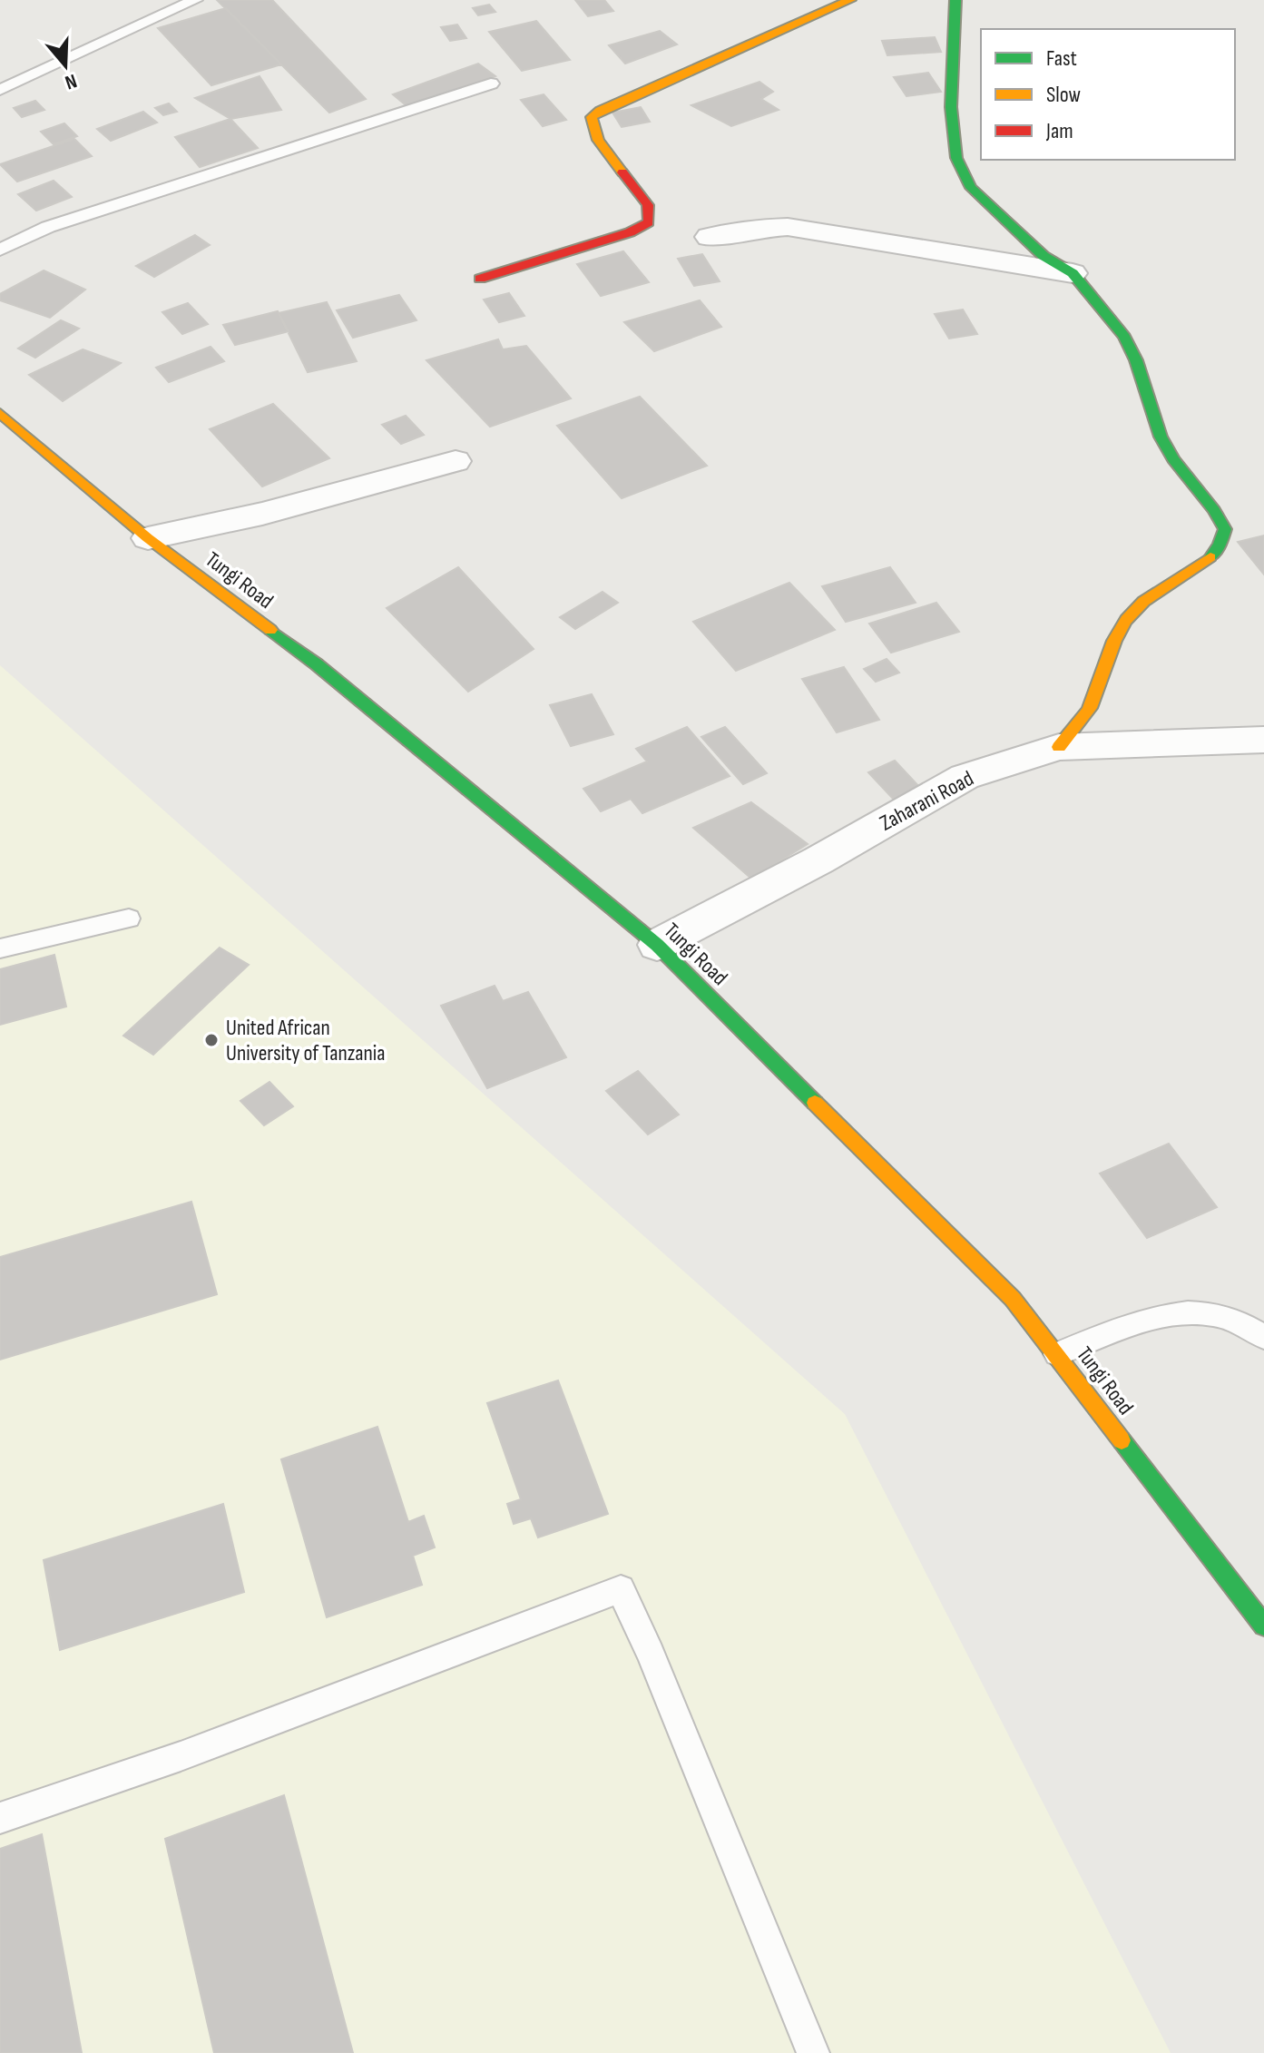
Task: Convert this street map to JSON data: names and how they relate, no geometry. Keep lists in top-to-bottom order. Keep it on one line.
{"streets":{"street":["Tungi Road","Zaharani Road"]},"crossings":[["Tungi Road","Zaharani Road"]],"places":["United African University of Tanzania"],"legend":["Fast","Slow","Jam"],"north":"bottom"}
